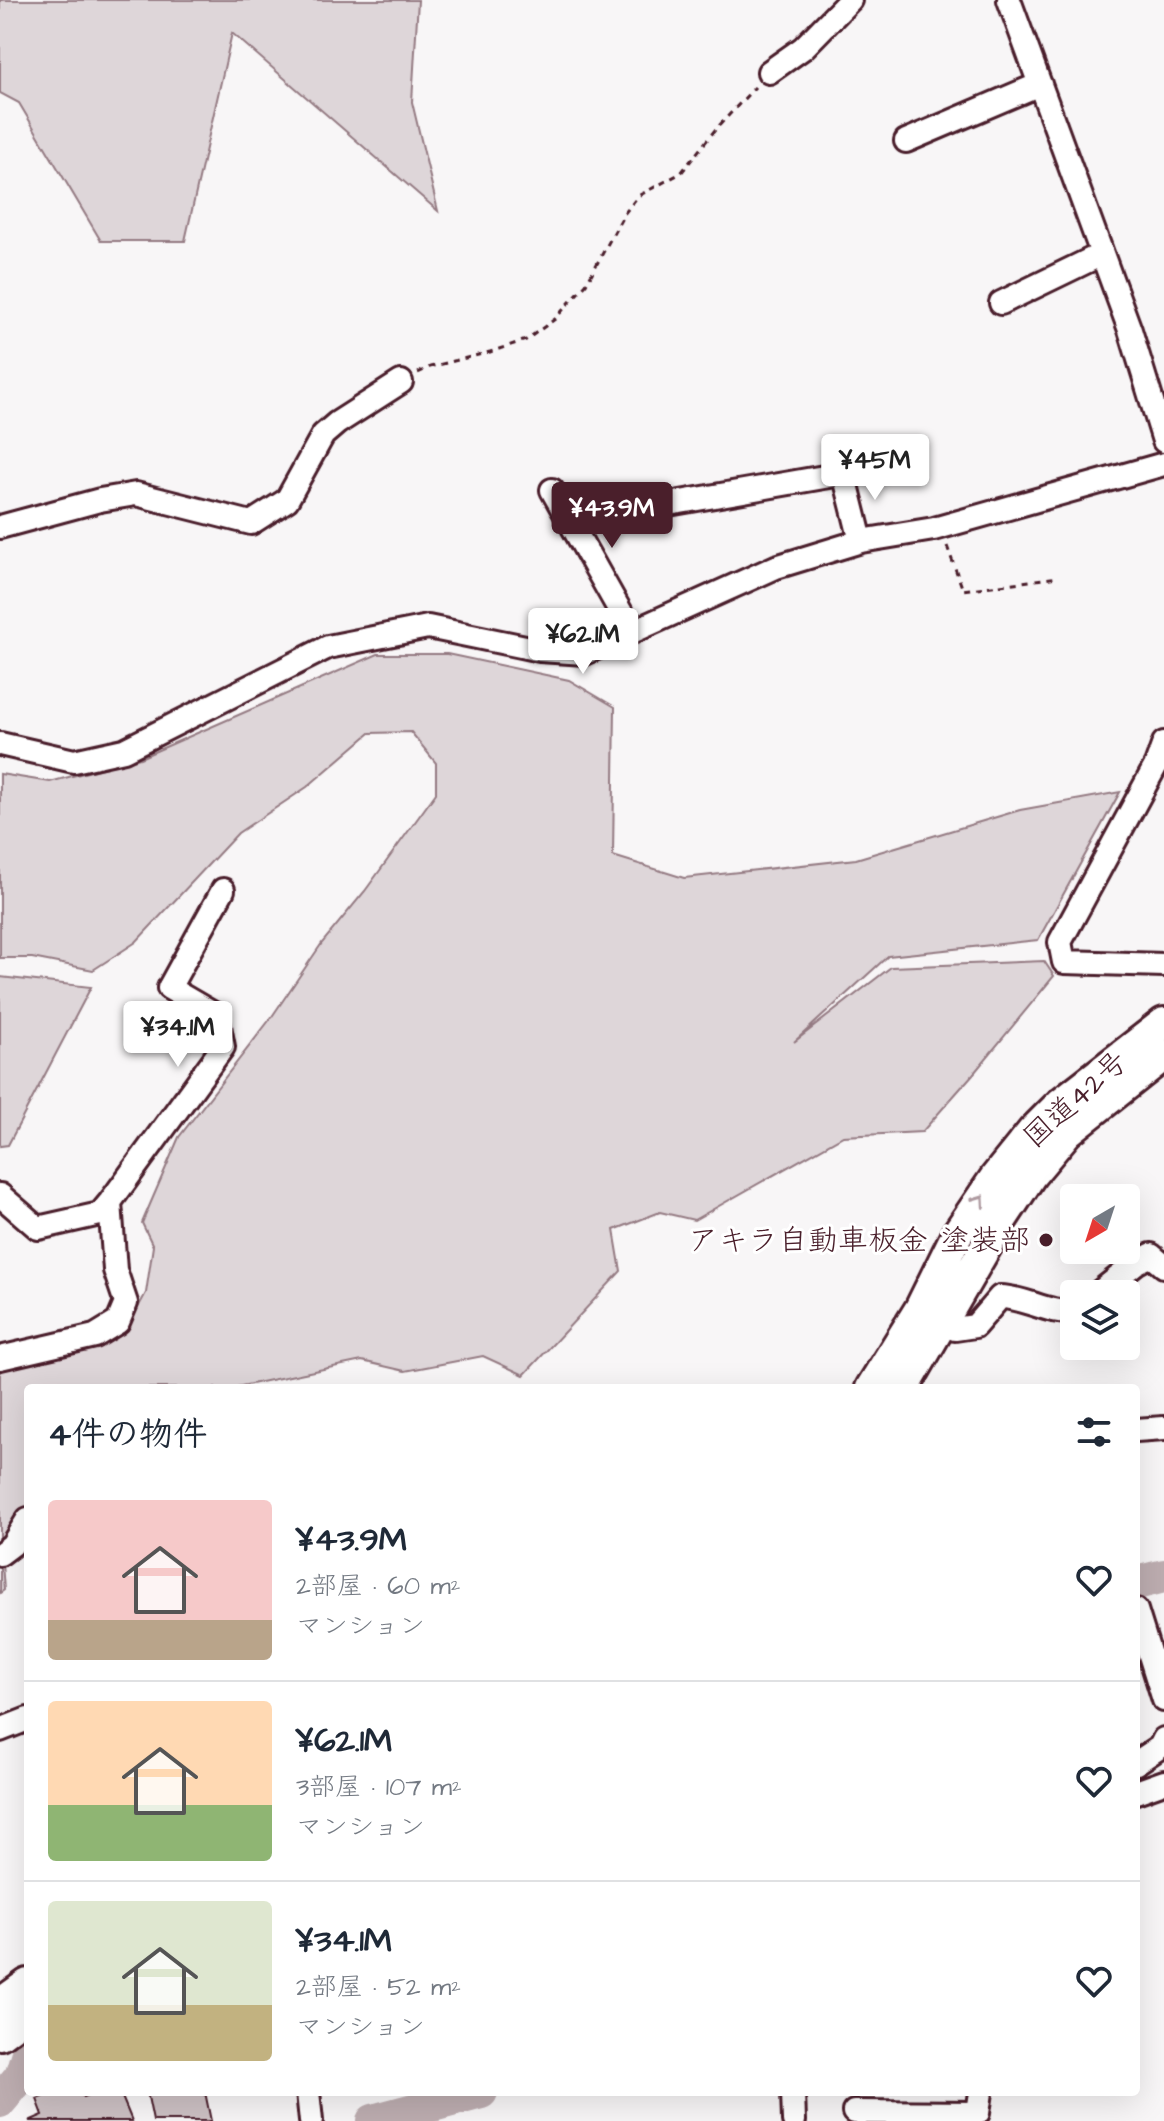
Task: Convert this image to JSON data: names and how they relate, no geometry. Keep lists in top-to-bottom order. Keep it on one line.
{"streets":{"highway":["国道42号"]},"places":["アキラ自動車板金 塗装部"],"north":"bottom left","page":{"price":["¥45M","¥43.9M","¥62.1M","¥34.1M"],"heading":"4件の物件","list":[{"name":"¥43.9M","note":"2部屋 · 60 m² · マンション"},{"name":"¥62.1M","note":"3部屋 · 107 m² · マンション"},{"name":"¥34.1M","note":"2部屋 · 52 m² · マンション"}]}}
